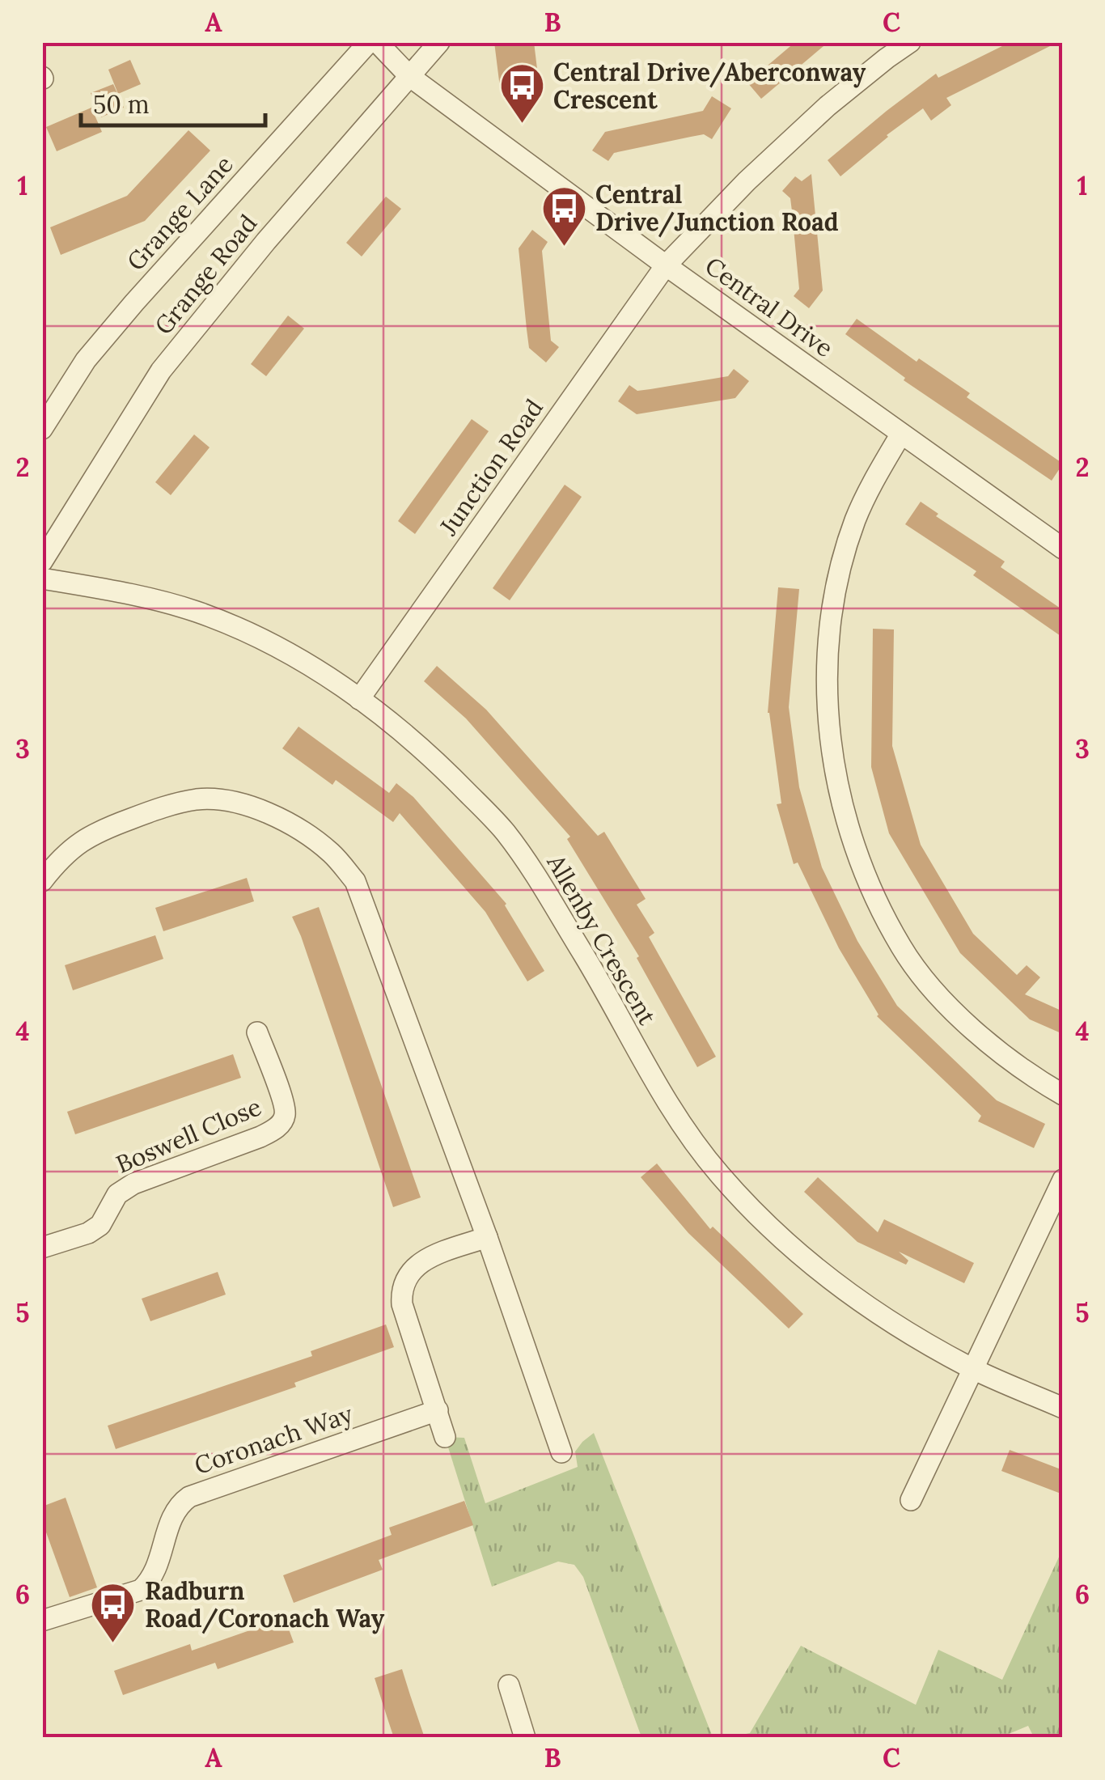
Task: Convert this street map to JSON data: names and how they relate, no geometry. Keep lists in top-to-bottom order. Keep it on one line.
{"streets":{"street":["Grange Lane","Grange Road","Central Drive","Junction Road","Allenby Crescent","Boswell Close","Coronach Way"]},"crossings":[["Grange Road","Central Drive"],["Central Drive","Junction Road"],["Junction Road","Allenby Crescent"]],"places":{"bus stop":["Central Drive/Aberconway Crescent","Central Drive/Junction Road","Radburn Road/Coronach Way"]},"scale_bar":"50 m","grid":{"columns":["A","B","C"],"rows":["1","2","3","4","5","6"]}}
